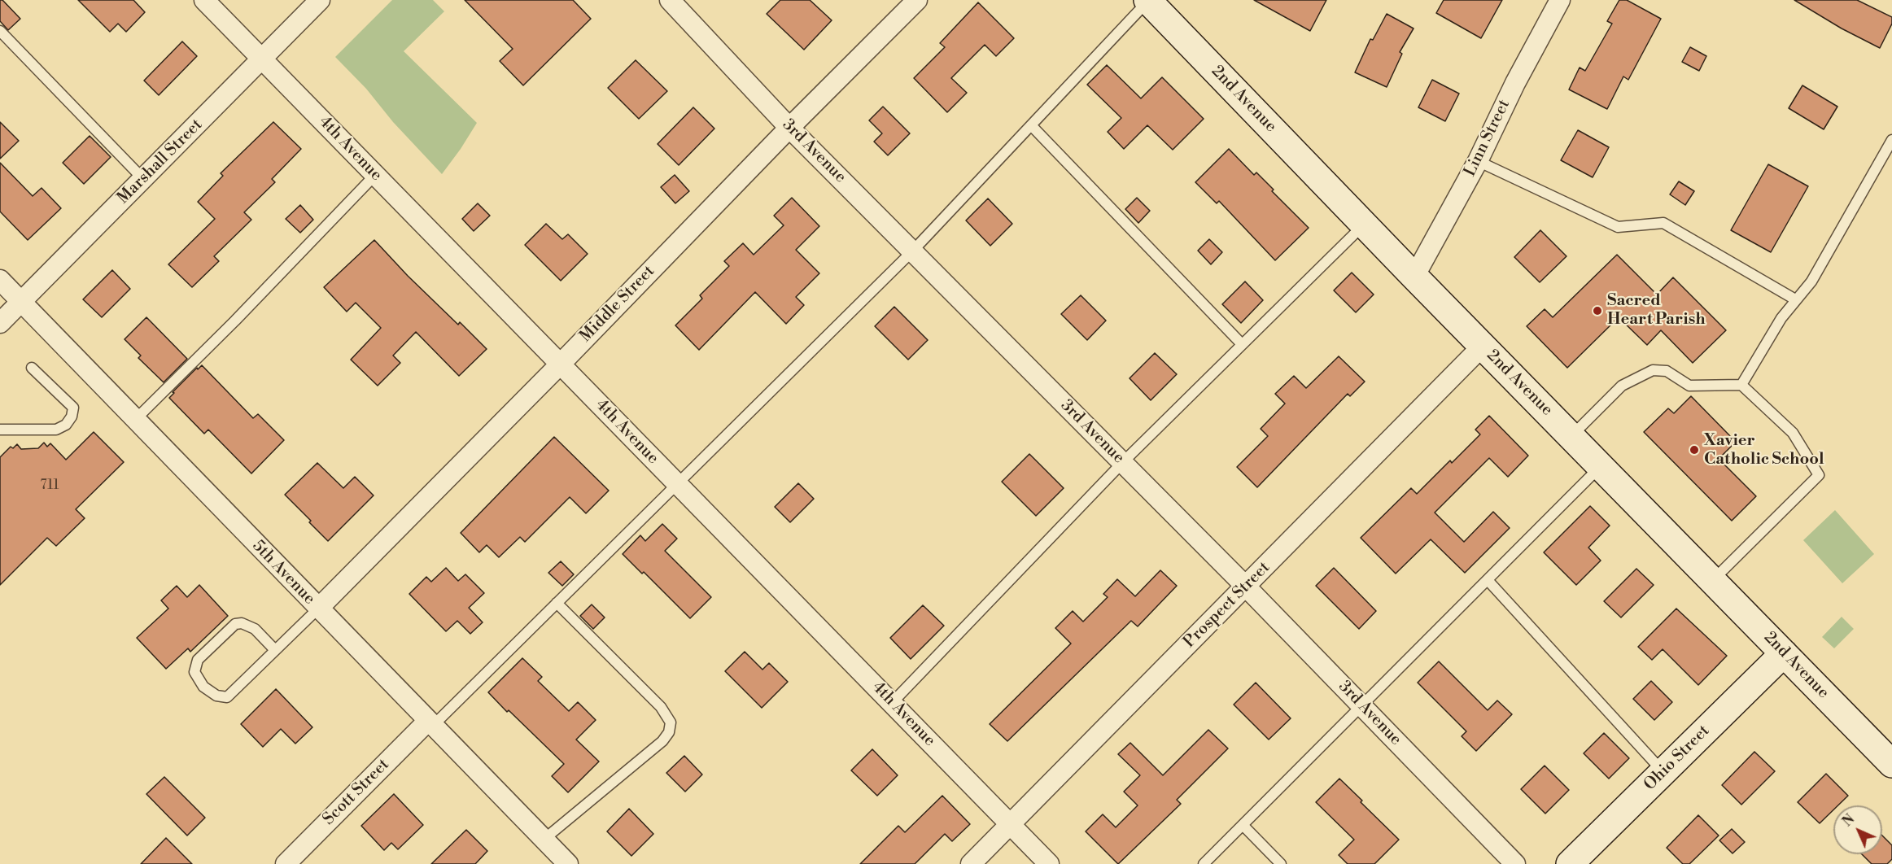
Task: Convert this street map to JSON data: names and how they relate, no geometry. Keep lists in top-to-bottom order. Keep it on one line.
{"streets":{"street":["2nd Avenue","Linn Street","4th Avenue","3rd Avenue","Marshall Street","Middle Street","5th Avenue","Prospect Street","Ohio Street","Scott Street"]},"crossings":[["2nd Avenue","Linn Street"],["2nd Avenue","Prospect Street"],["2nd Avenue","Ohio Street"],["4th Avenue","Marshall Street"],["4th Avenue","Middle Street"],["4th Avenue","Prospect Street"],["3rd Avenue","Middle Street"],["3rd Avenue","Prospect Street"],["Marshall Street","5th Avenue"],["Middle Street","5th Avenue"],["5th Avenue","Scott Street"]],"places":["Sacred Heart Parish","Xavier Catholic School"],"house_numbers":["711"],"north":"top left"}
